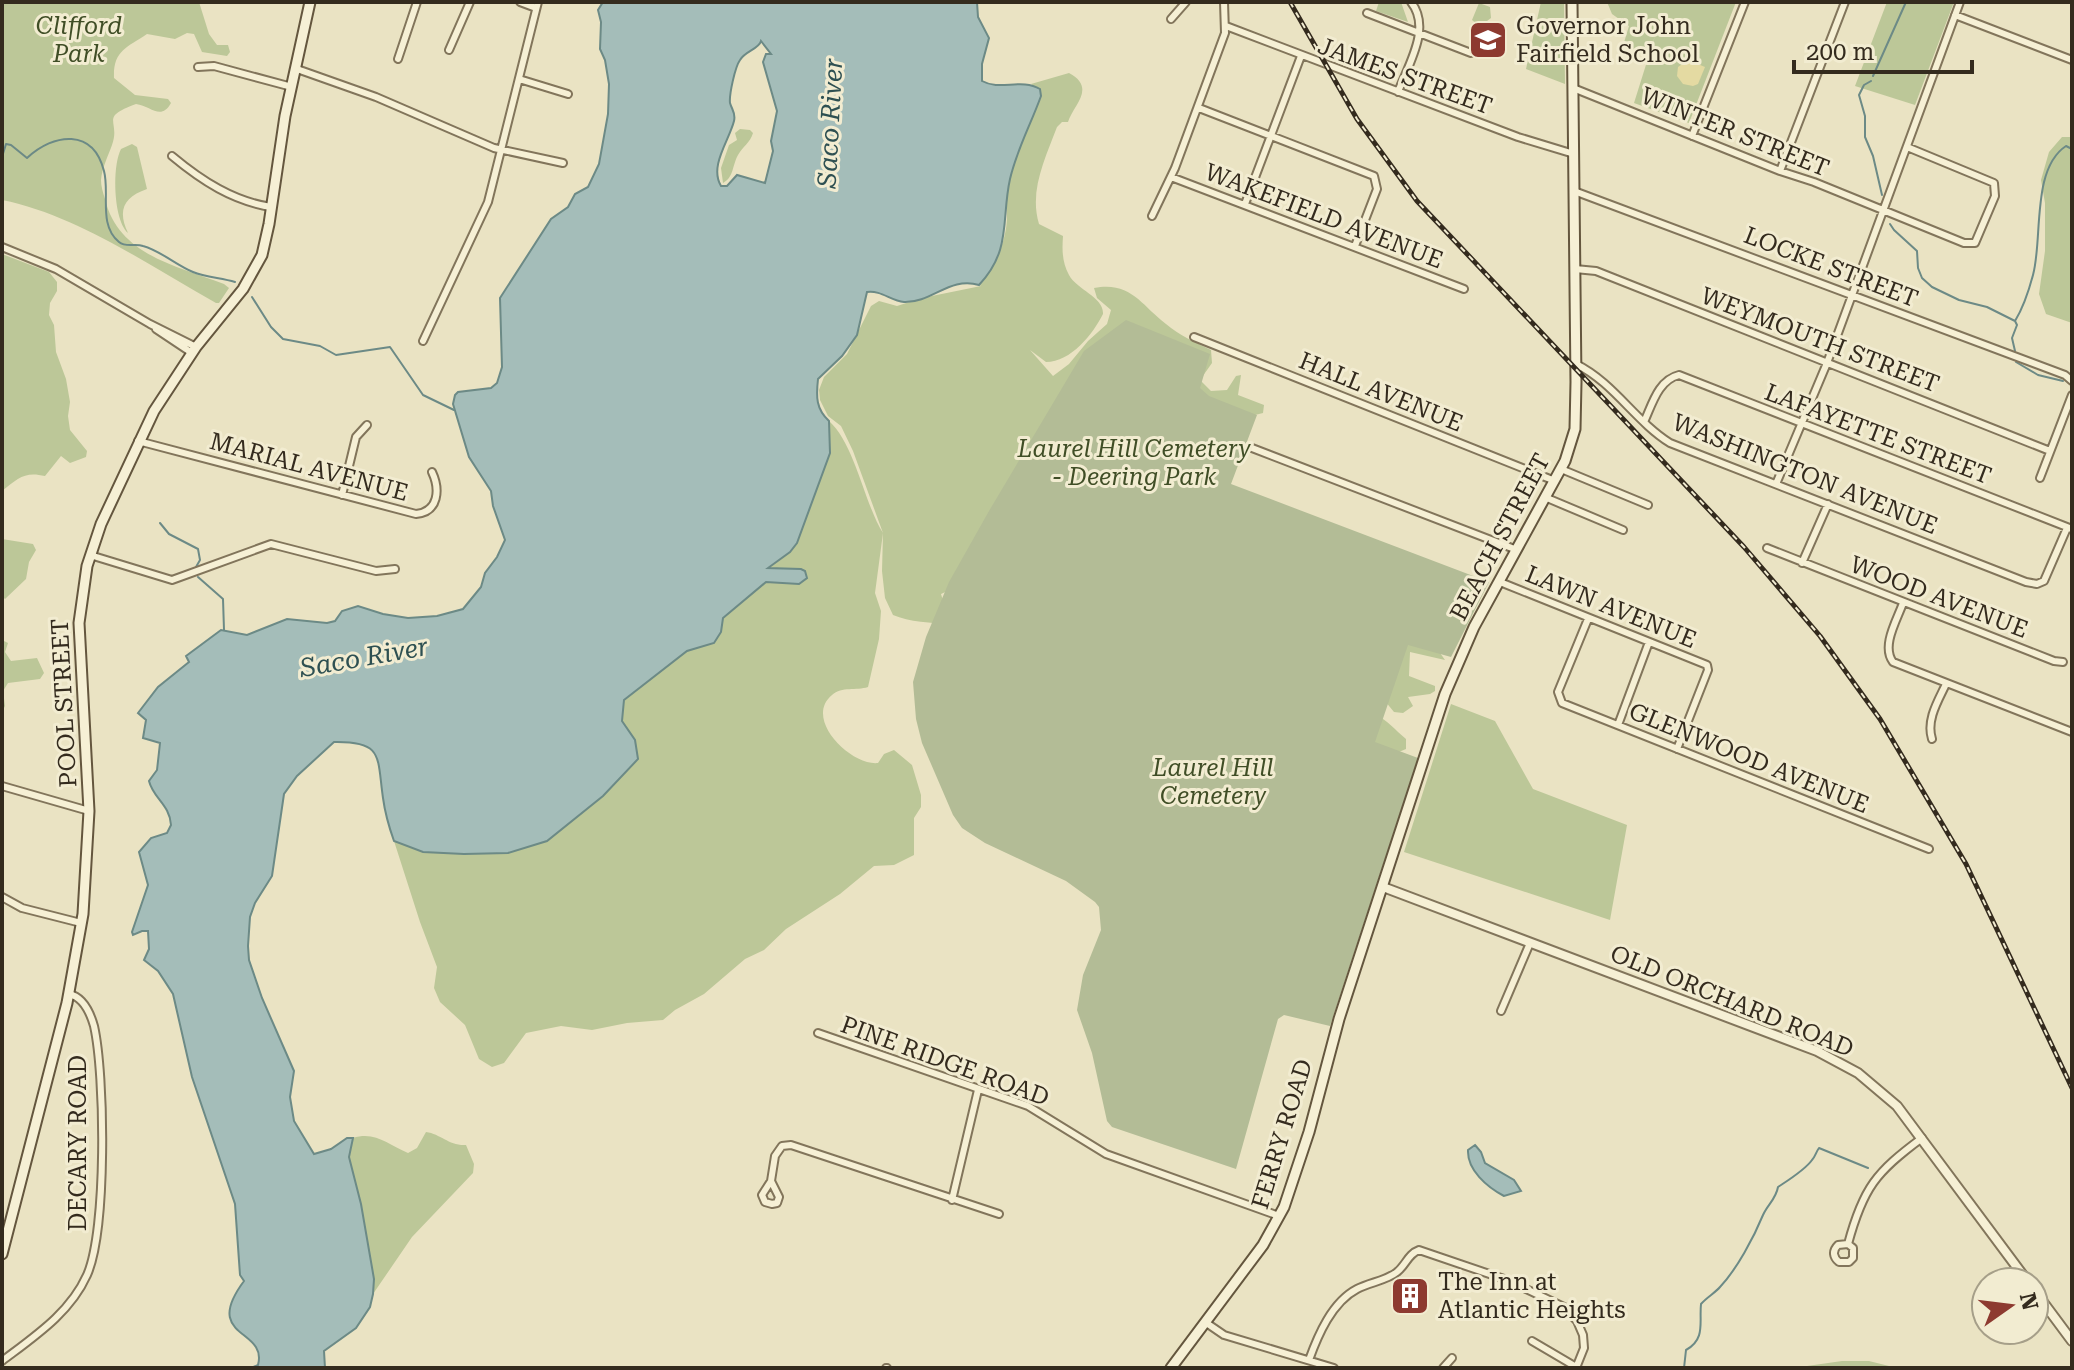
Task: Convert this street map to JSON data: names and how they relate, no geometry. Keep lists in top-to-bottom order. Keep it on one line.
{"streets":{"main road":["BEACH STREET","POOL STREET","FERRY ROAD"],"street":["JAMES STREET","WINTER STREET","WAKEFIELD AVENUE","LOCKE STREET","WEYMOUTH STREET","HALL AVENUE","LAFAYETTE STREET","MARIAL AVENUE","WASHINGTON AVENUE","WOOD AVENUE","LAWN AVENUE","GLENWOOD AVENUE","OLD ORCHARD ROAD","PINE RIDGE ROAD","DECARY ROAD"]},"crossings":[["JAMES STREET","BEACH STREET"],["WINTER STREET","BEACH STREET"],["LOCKE STREET","BEACH STREET"],["WEYMOUTH STREET","BEACH STREET"],["HALL AVENUE","BEACH STREET"],["LAFAYETTE STREET","WASHINGTON AVENUE"],["MARIAL AVENUE","POOL STREET"],["WASHINGTON AVENUE","BEACH STREET"],["BEACH STREET","LAWN AVENUE"],["BEACH STREET","OLD ORCHARD ROAD"],["BEACH STREET","FERRY ROAD"],["LAWN AVENUE","GLENWOOD AVENUE"],["POOL STREET","DECARY ROAD"],["OLD ORCHARD ROAD","FERRY ROAD"],["PINE RIDGE ROAD","FERRY ROAD"]],"water":["Saco River"],"parks":["Clifford Park","Laurel Hill Cemetery - Deering Park","Laurel Hill Cemetery"],"places":{"school or university":["Governor John Fairfield School"],"building":["The Inn at Atlantic Heights"]},"scale_bar":"200 m","north":"right"}
